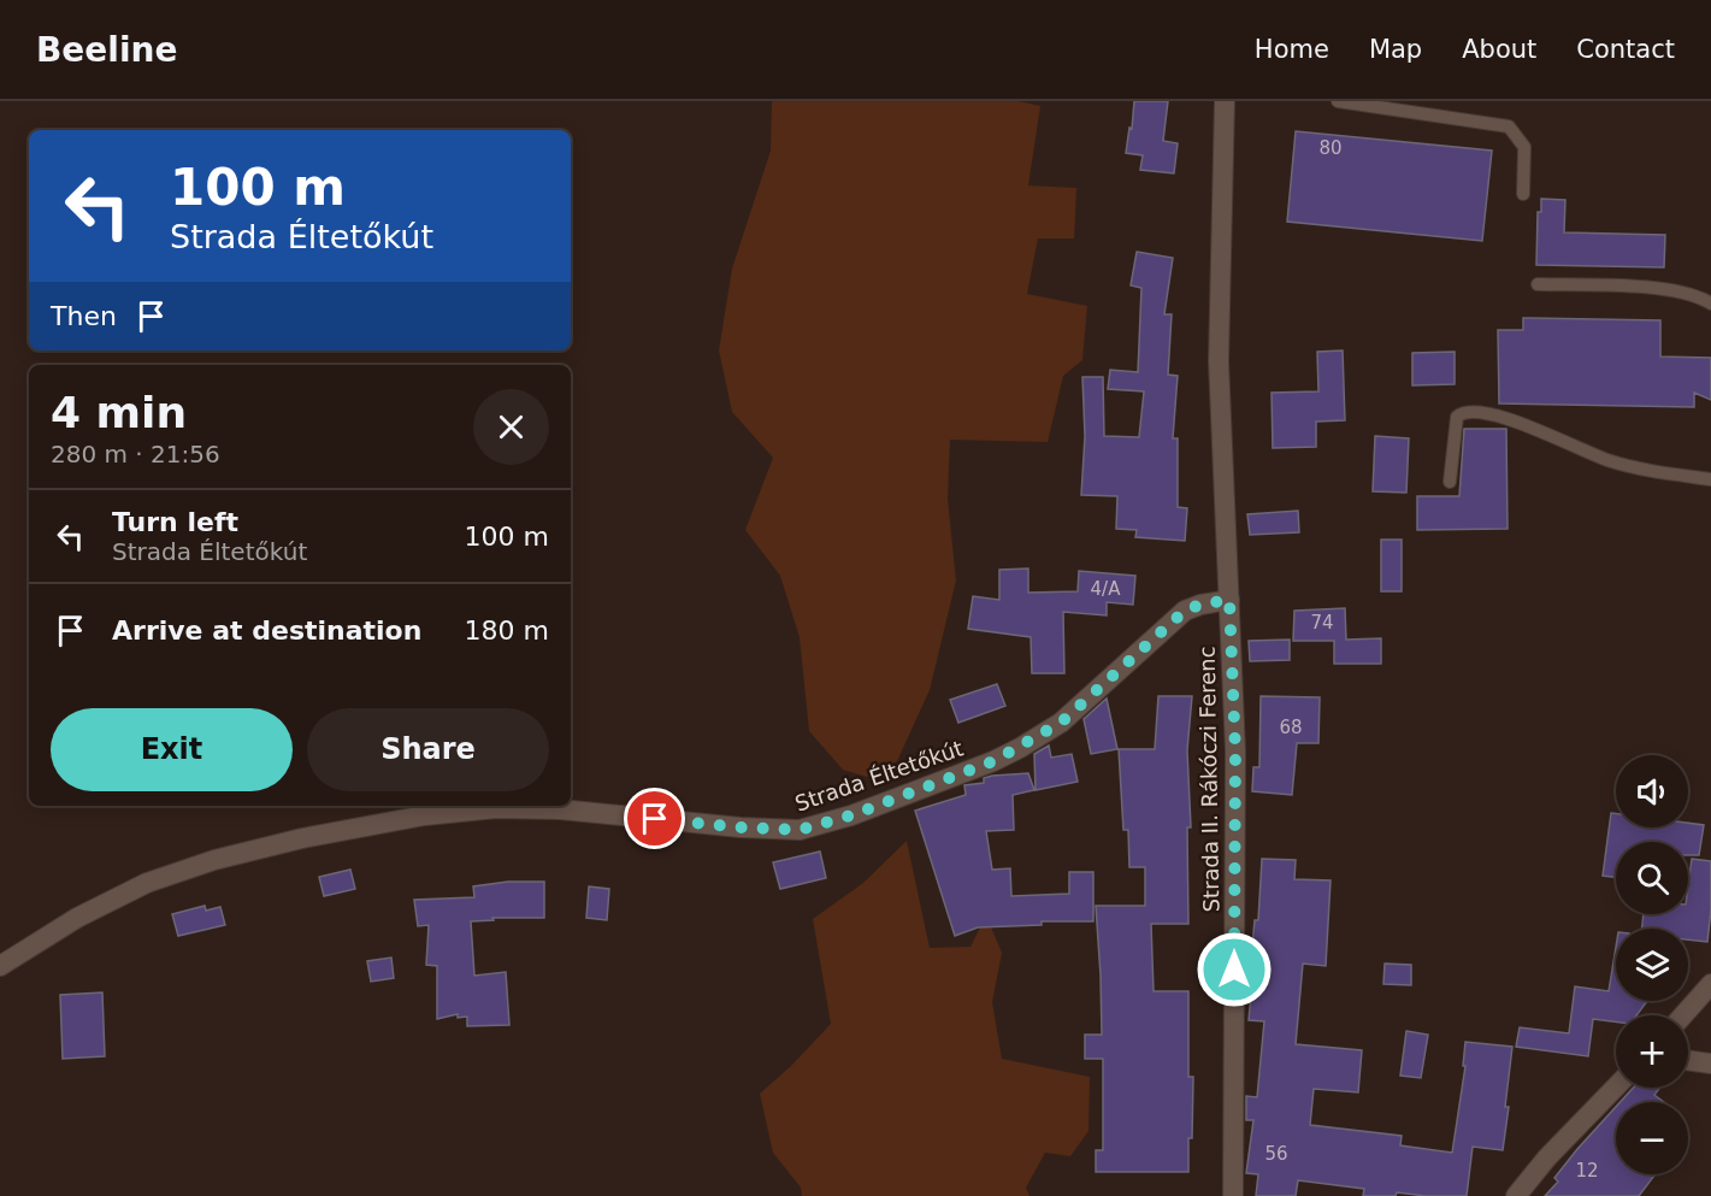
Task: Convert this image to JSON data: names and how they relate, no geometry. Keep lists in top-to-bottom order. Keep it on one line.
{"streets":{"street":["Strada Éltetőkút","Strada II. Rákóczi Ferenc"]},"crossings":[["Strada Éltetőkút","Strada II. Rákóczi Ferenc"]],"house_numbers":["80","4/A","74","68","56","12"],"page":{"header":"Beeline","nav":["Home","Map","About","Contact"],"turn":["100 m","Strada Éltetőkút"],"then":"Then","heading":["4 min","280 m · 21:56"],"list":[{"name":"Turn left","note":"Strada Éltetőkút","value":"100 m"},{"name":"Arrive at destination","value":"180 m"}],"buttons":["Exit","Share"],"map_buttons":["+","−"]}}
